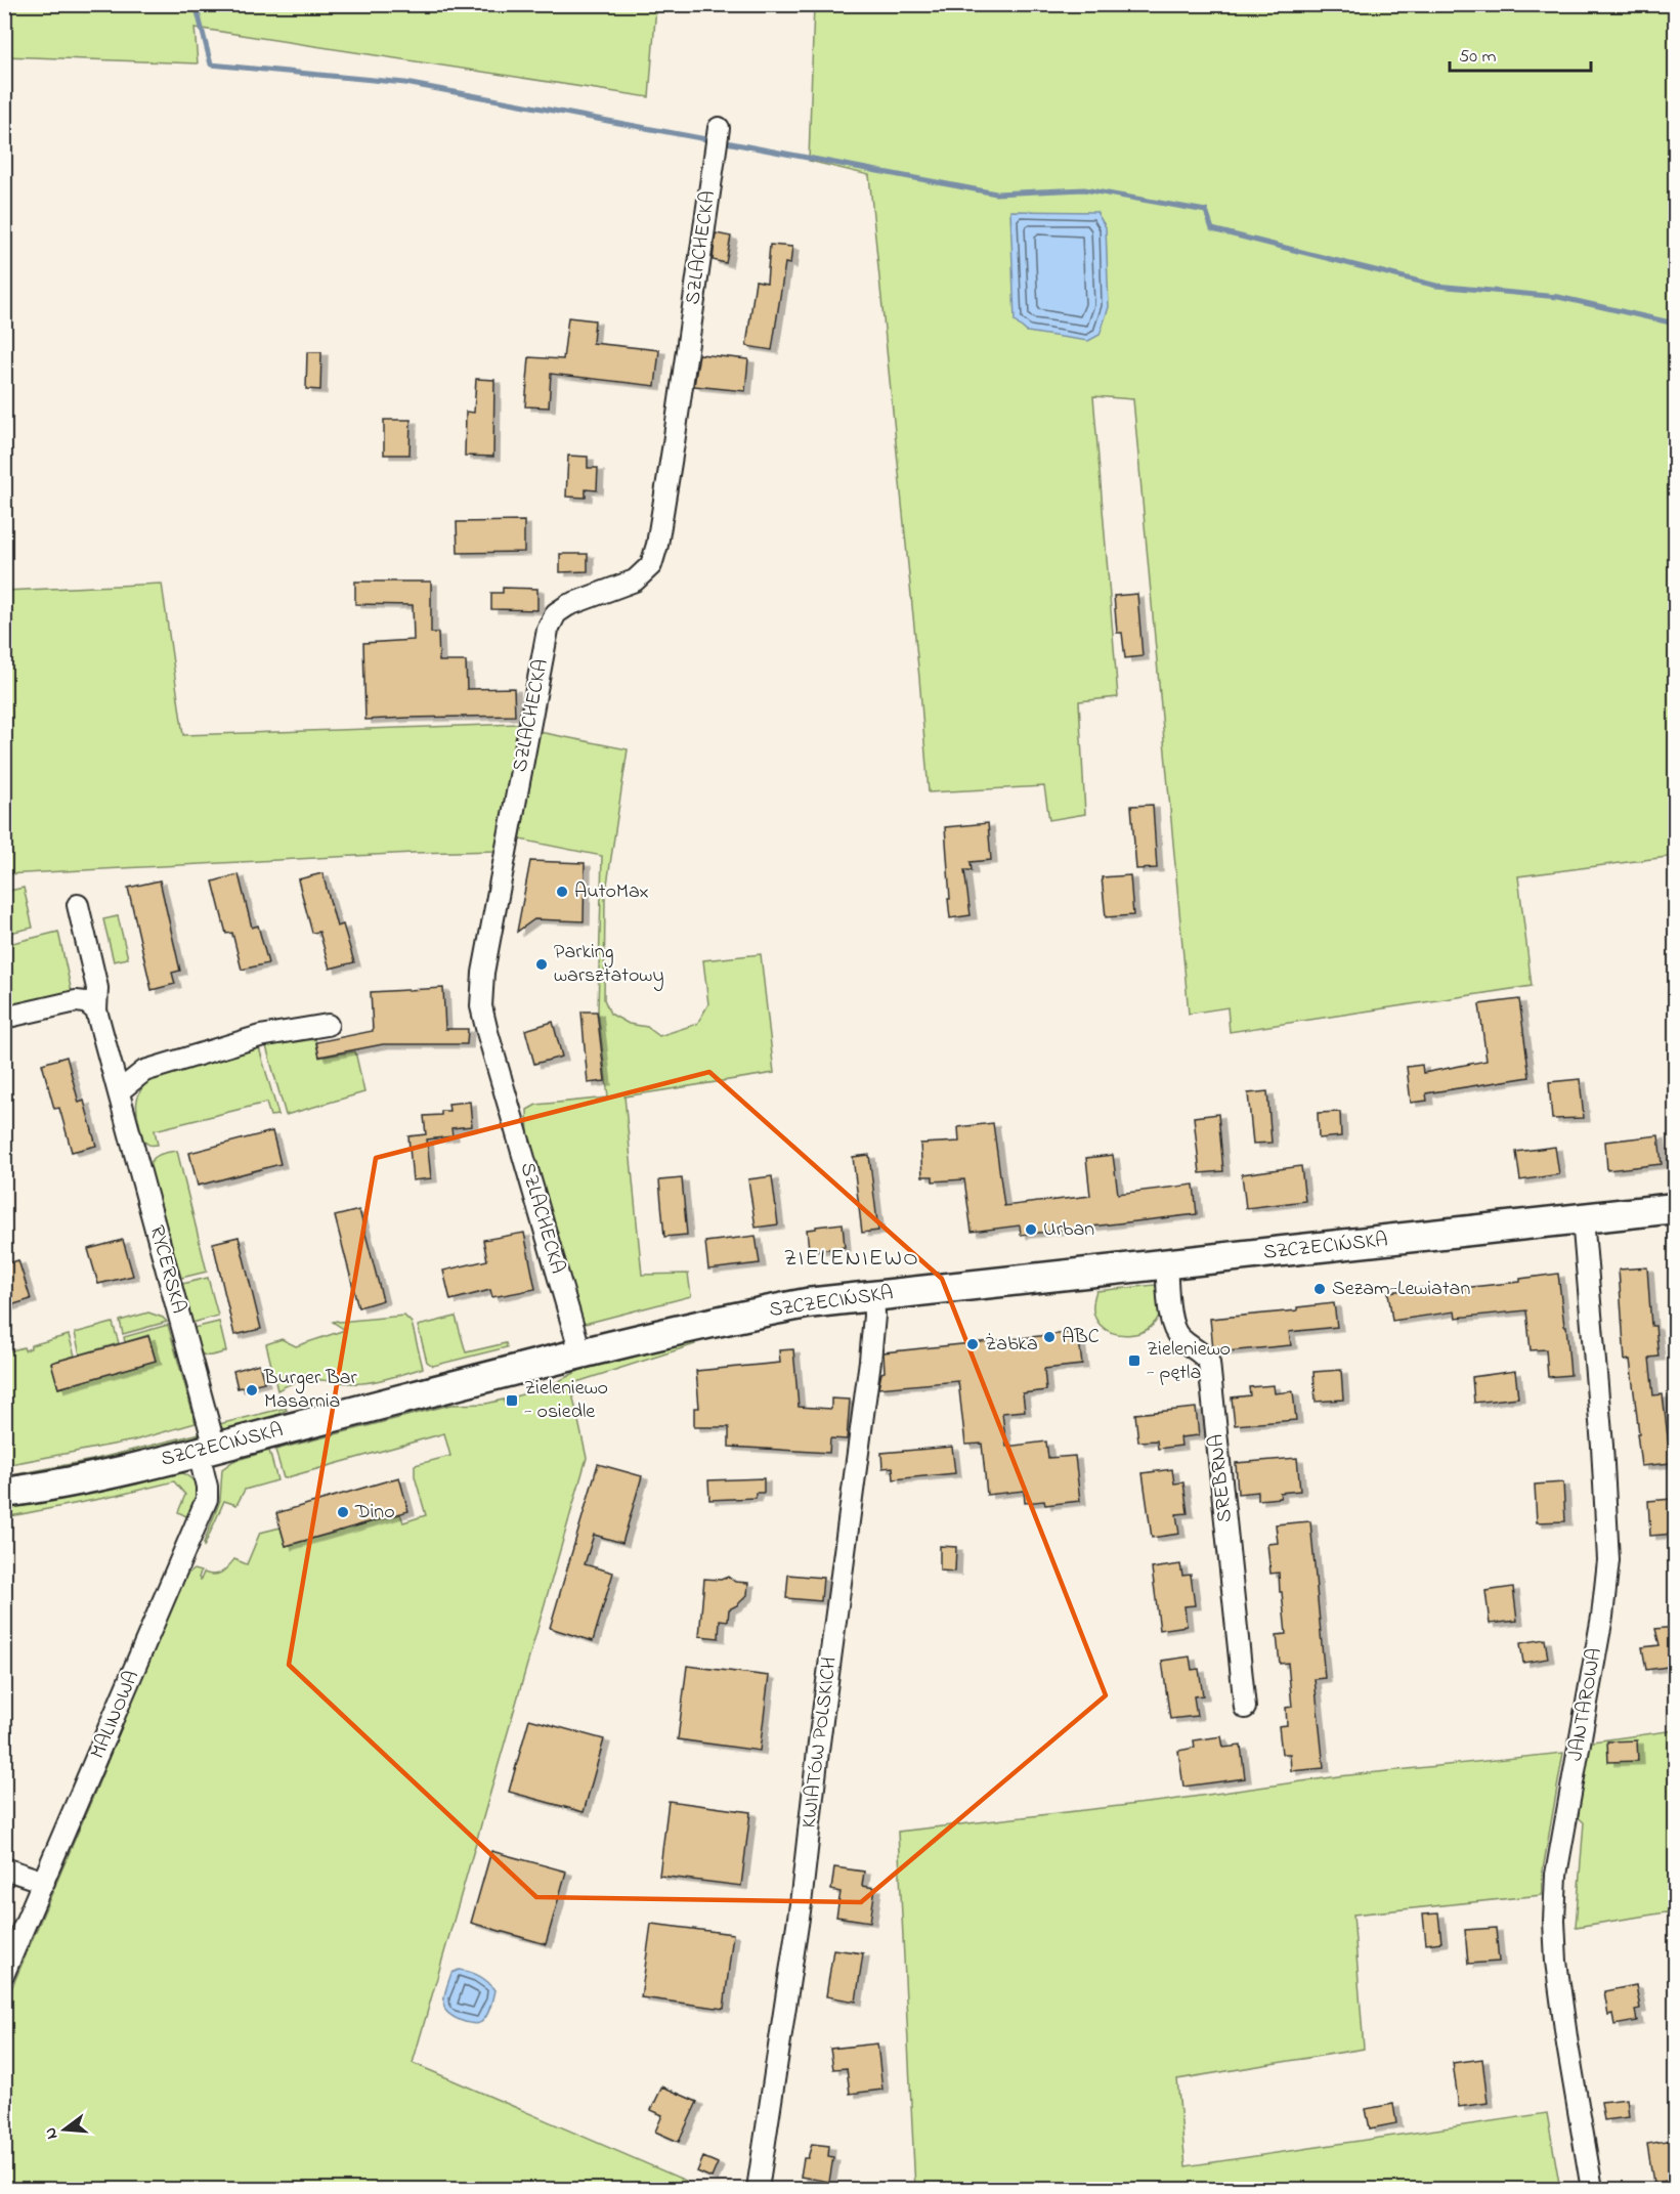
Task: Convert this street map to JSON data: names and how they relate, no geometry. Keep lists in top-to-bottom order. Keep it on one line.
{"streets":{"street":["SZLACHECKA","SZCZECIŃSKA","RYCERSKA","SREBRNA","JANTAROWA","MALINOWA","KWIATÓW POLSKICH"]},"crossings":[["SZLACHECKA","SZCZECIŃSKA"],["SZCZECIŃSKA","RYCERSKA"],["SZCZECIŃSKA","SREBRNA"],["SZCZECIŃSKA","JANTAROWA"],["SZCZECIŃSKA","MALINOWA"],["SZCZECIŃSKA","KWIATÓW POLSKICH"],["RYCERSKA","MALINOWA"]],"districts":["ZIELENIEWO"],"places":{"other":["AutoMax","Parking warsztatowy","Urban","Sezam-Lewiatan","ABC","Żabka","Burger Bar Masarnia","Dino"],"transit":["Zieleniewo - pętla","Zieleniewo - osiedle"]},"scale_bar":"50 m","north":"left"}
